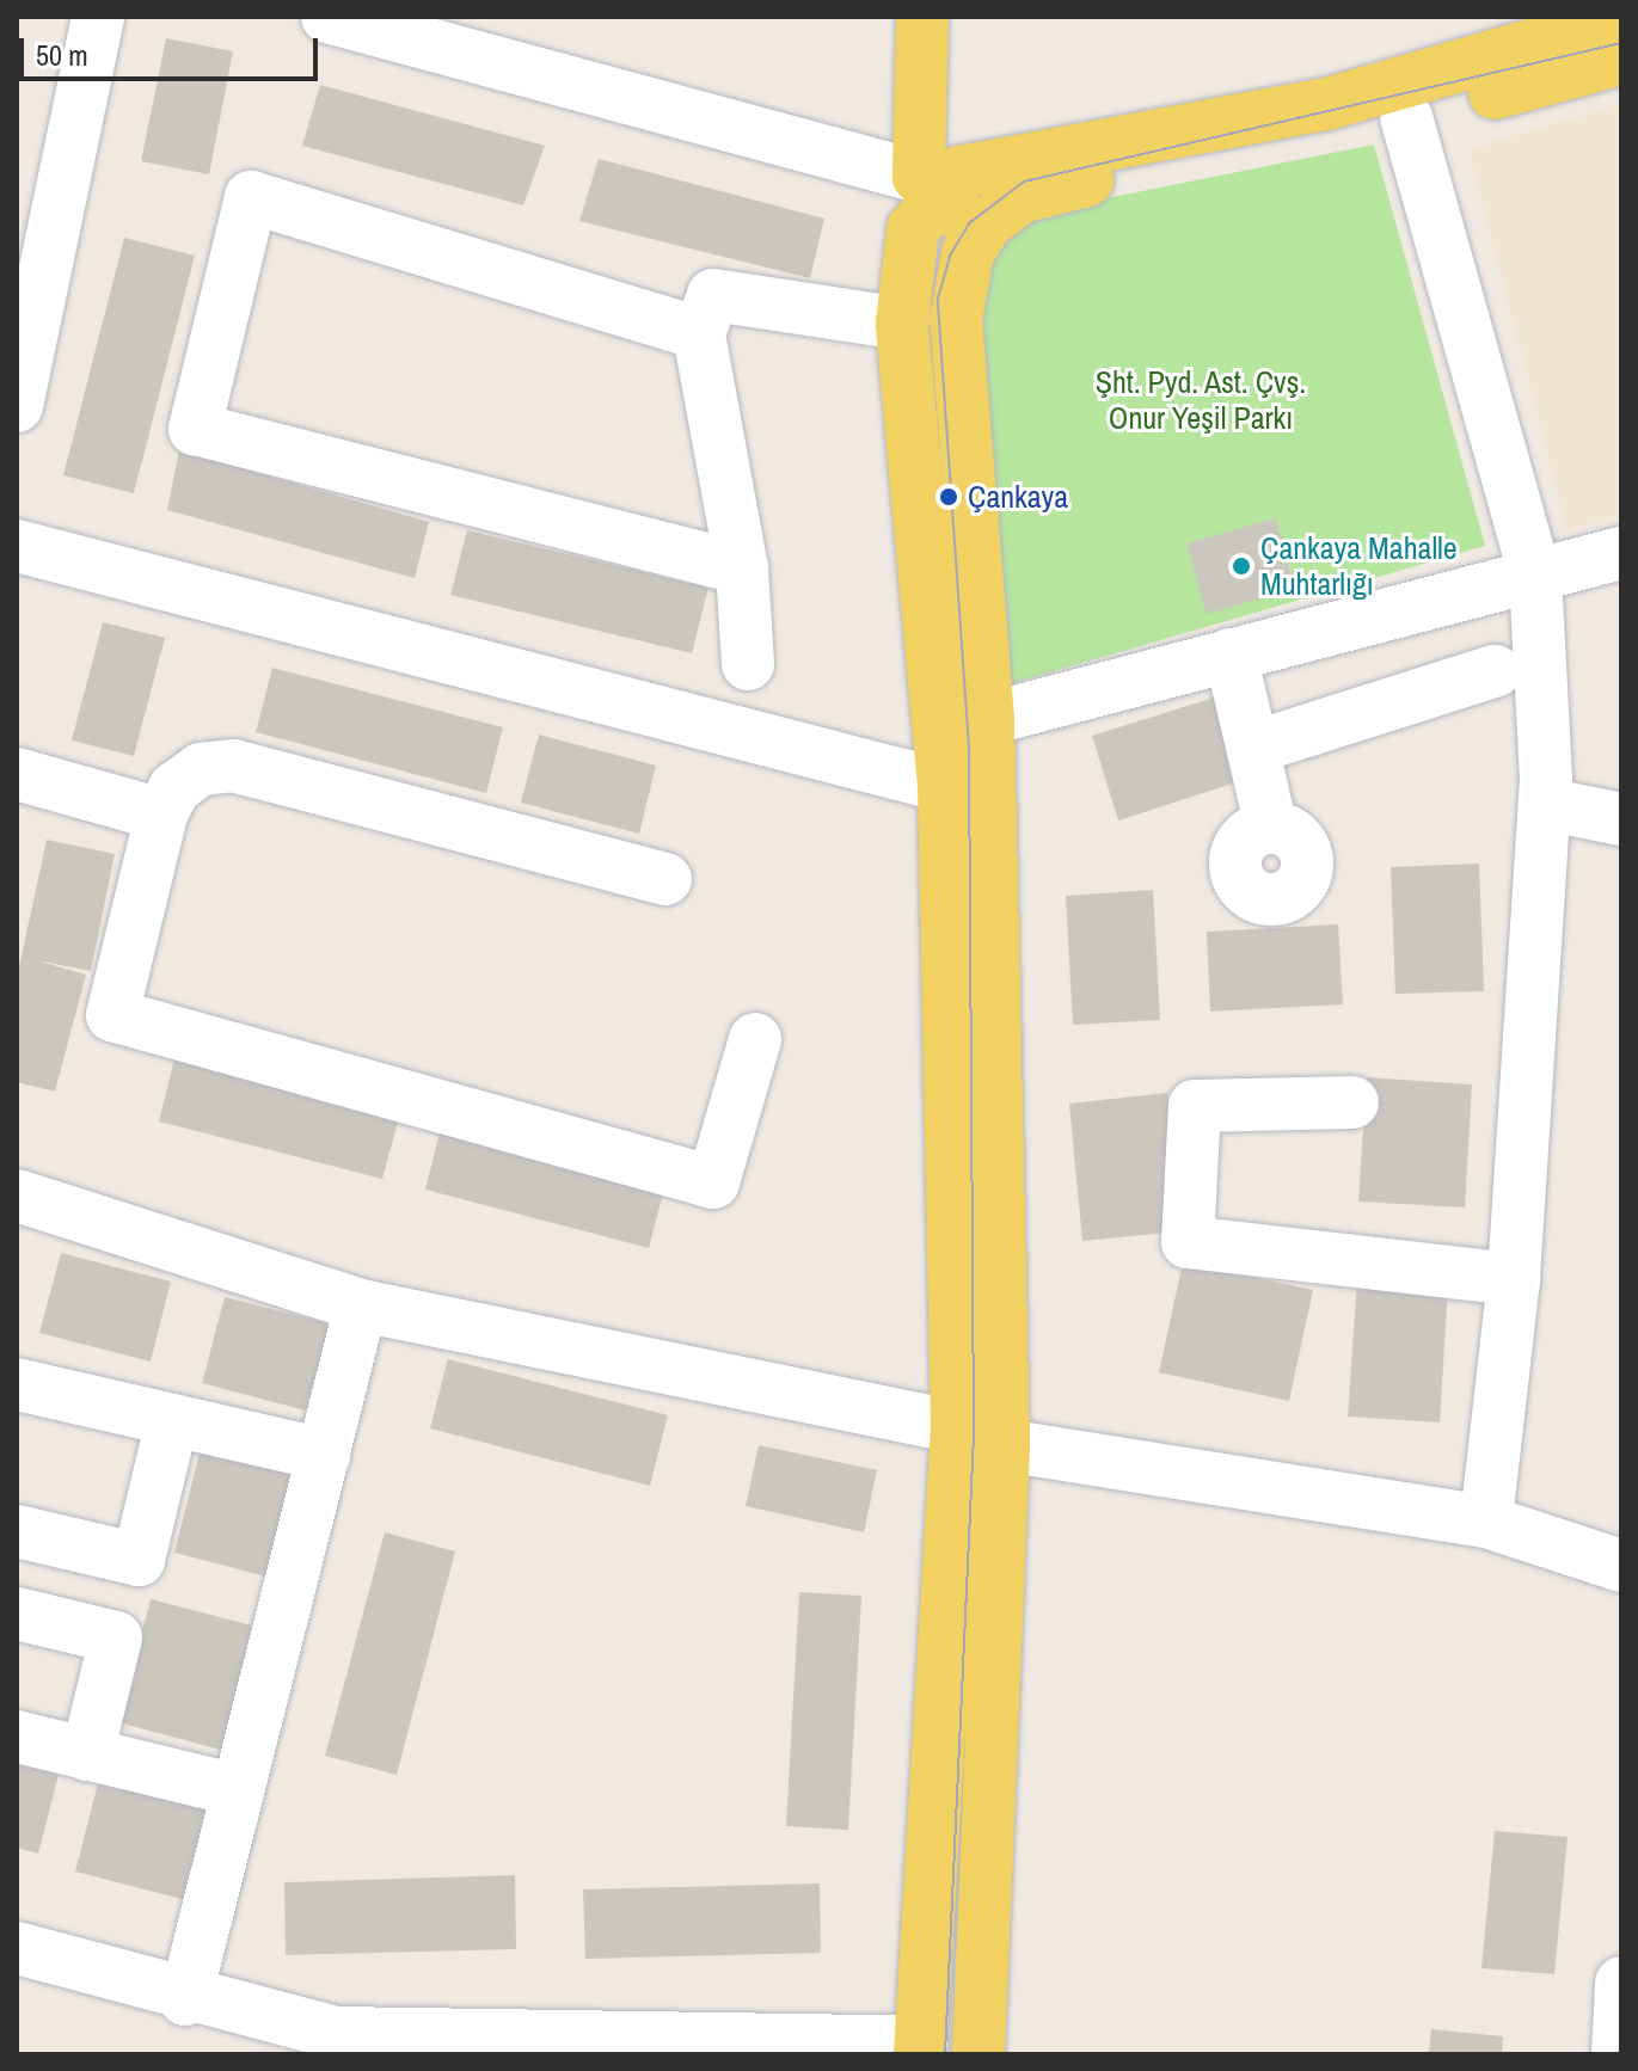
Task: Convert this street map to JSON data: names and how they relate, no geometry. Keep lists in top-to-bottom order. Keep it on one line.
{"parks":["Şht. Pyd. Ast. Çvş. Onur Yeşil Parkı"],"places":["Çankaya","Çankaya Mahalle Muhtarlığı"],"scale_bar":"50 m"}
